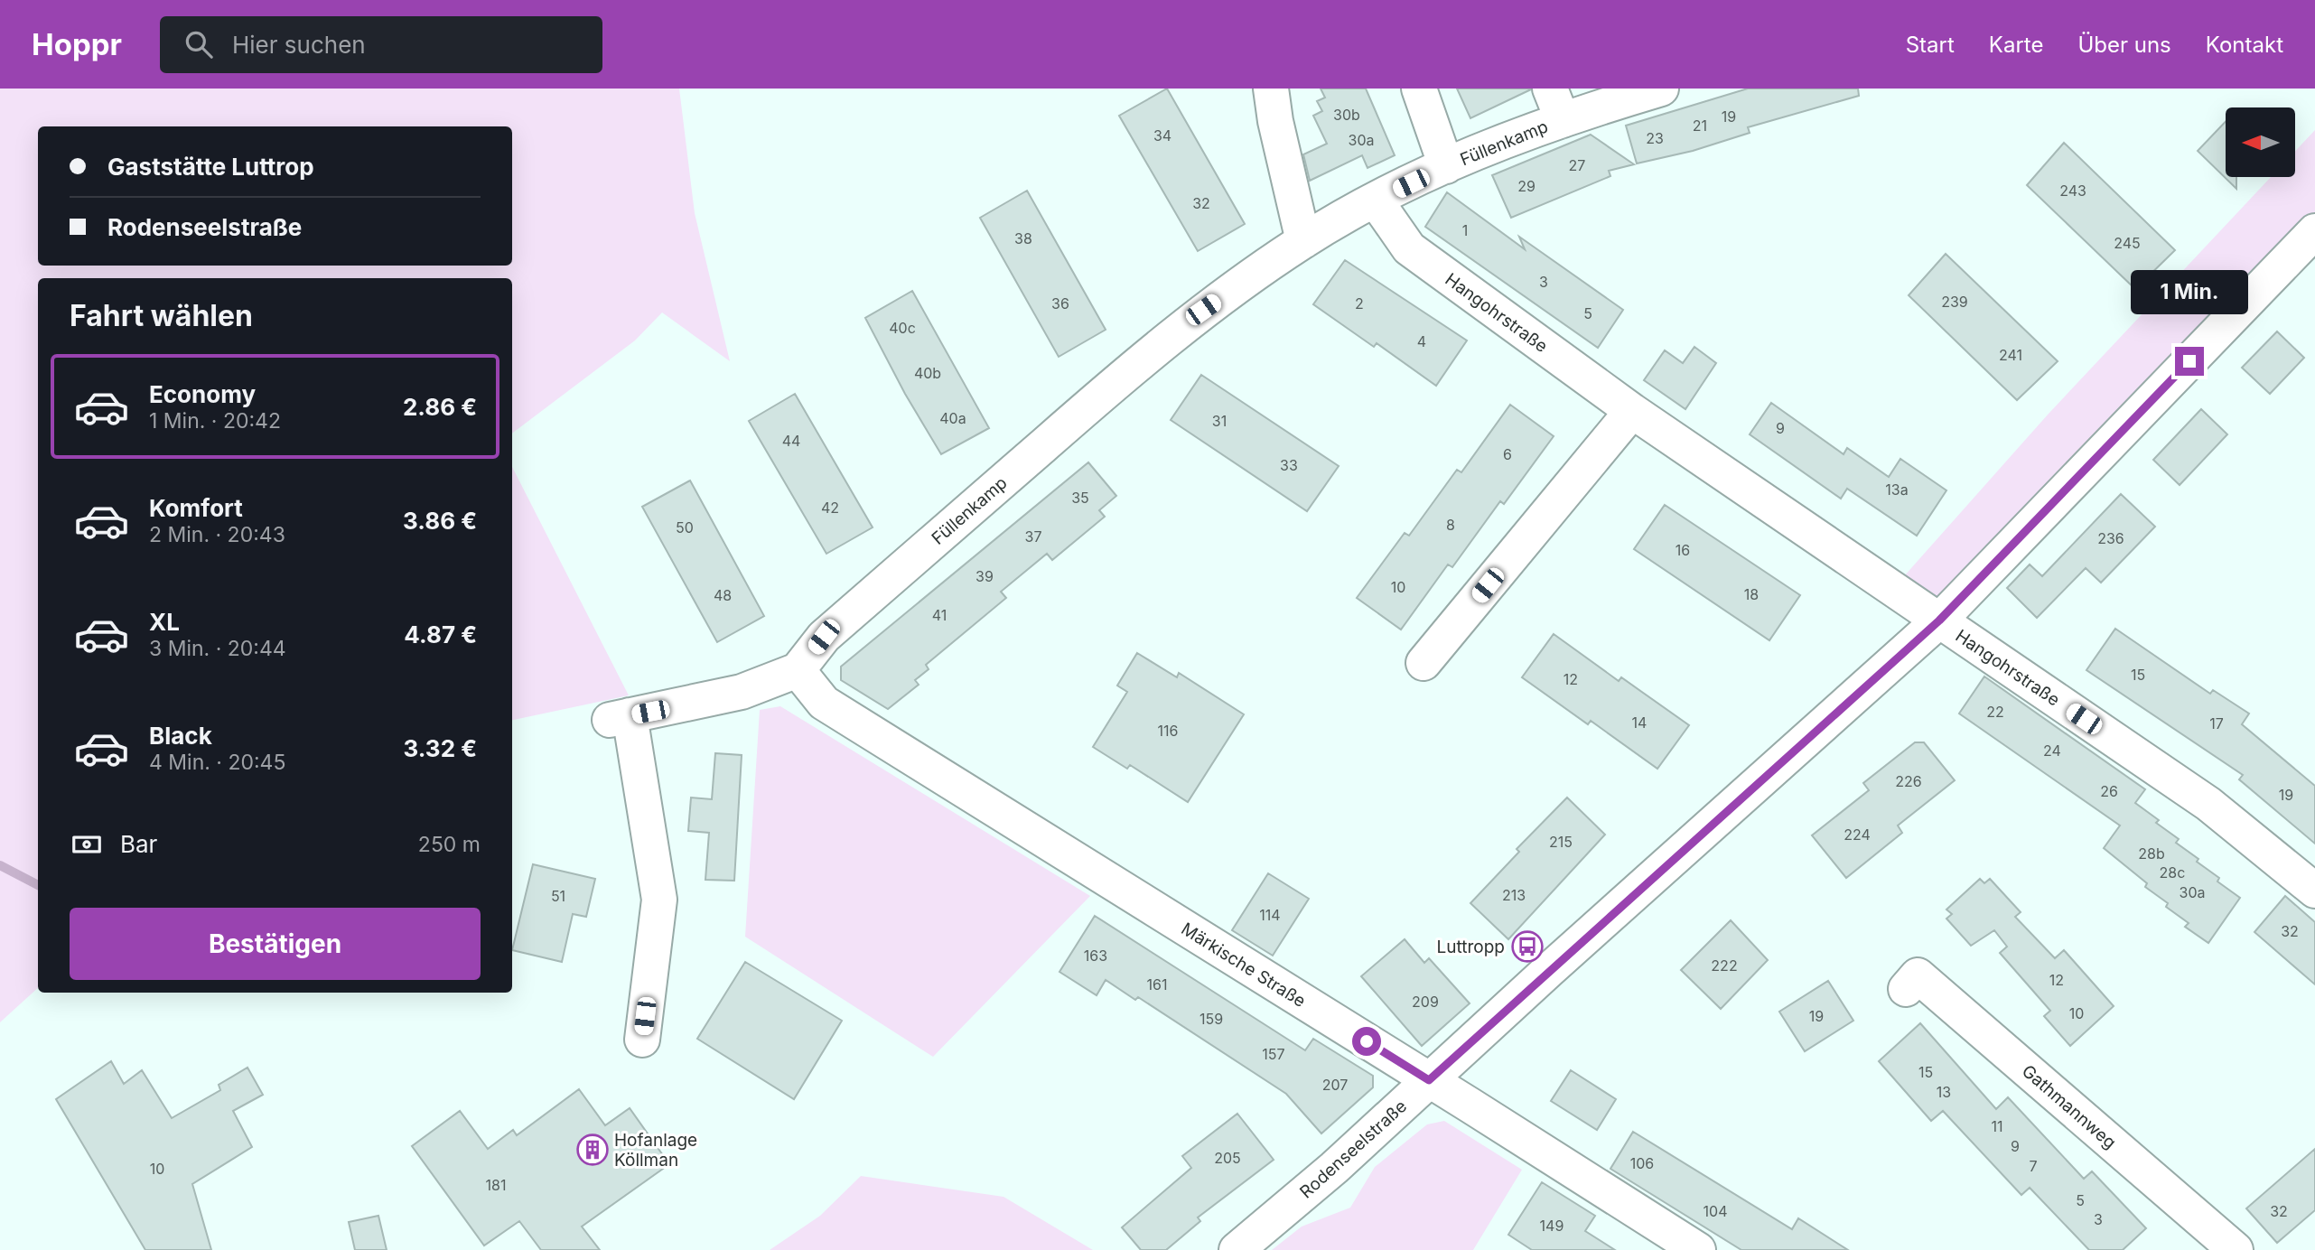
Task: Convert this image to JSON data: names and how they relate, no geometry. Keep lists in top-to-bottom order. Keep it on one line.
{"streets":{"street":["Füllenkamp","Hangohrstraße","Märkische Straße","Gathmannweg","Rodenseelstraße"]},"crossings":[["Füllenkamp","Hangohrstraße"],["Füllenkamp","Märkische Straße"],["Hangohrstraße","Rodenseelstraße"],["Märkische Straße","Rodenseelstraße"]],"places":{"bus stop":["Luttropp"],"building":["Hofanlage Köllman"]},"house_numbers":["30b","19","21","34","23","30a","27","29","243","32","1","38","245","3","239","36","2","5","40c","4","241","40b","40a","31","9","44","6","33","13a","35","42","8","50","37","236","16","39","10","18","48","41","15","12","22","14","17","116","24","226","26","19","224","215","28b","28c","30a","213","51","114","32","163","222","12","161","209","10","19","159","157","15","207","13","11","9","205","106","7","10","181","5","104","32","3","149"],"north":"left","page":{"header":"Hoppr","search":"Hier suchen","nav":["Start","Karte","Über uns","Kontakt"],"banner":["Gaststätte Luttrop","Rodenseelstraße"],"bubble":"1 Min.","heading":"Fahrt wählen","list":[{"name":"Economy","note":"1 Min. · 20:42","value":"2.86 €"},{"name":"Komfort","note":"2 Min. · 20:43","value":"3.86 €"},{"name":"XL","note":"3 Min. · 20:44","value":"4.87 €"},{"name":"Black","note":"4 Min. · 20:45","value":"3.32 €"}],"pay":["Bar","250 m"],"buttons":"Bestätigen"}}
